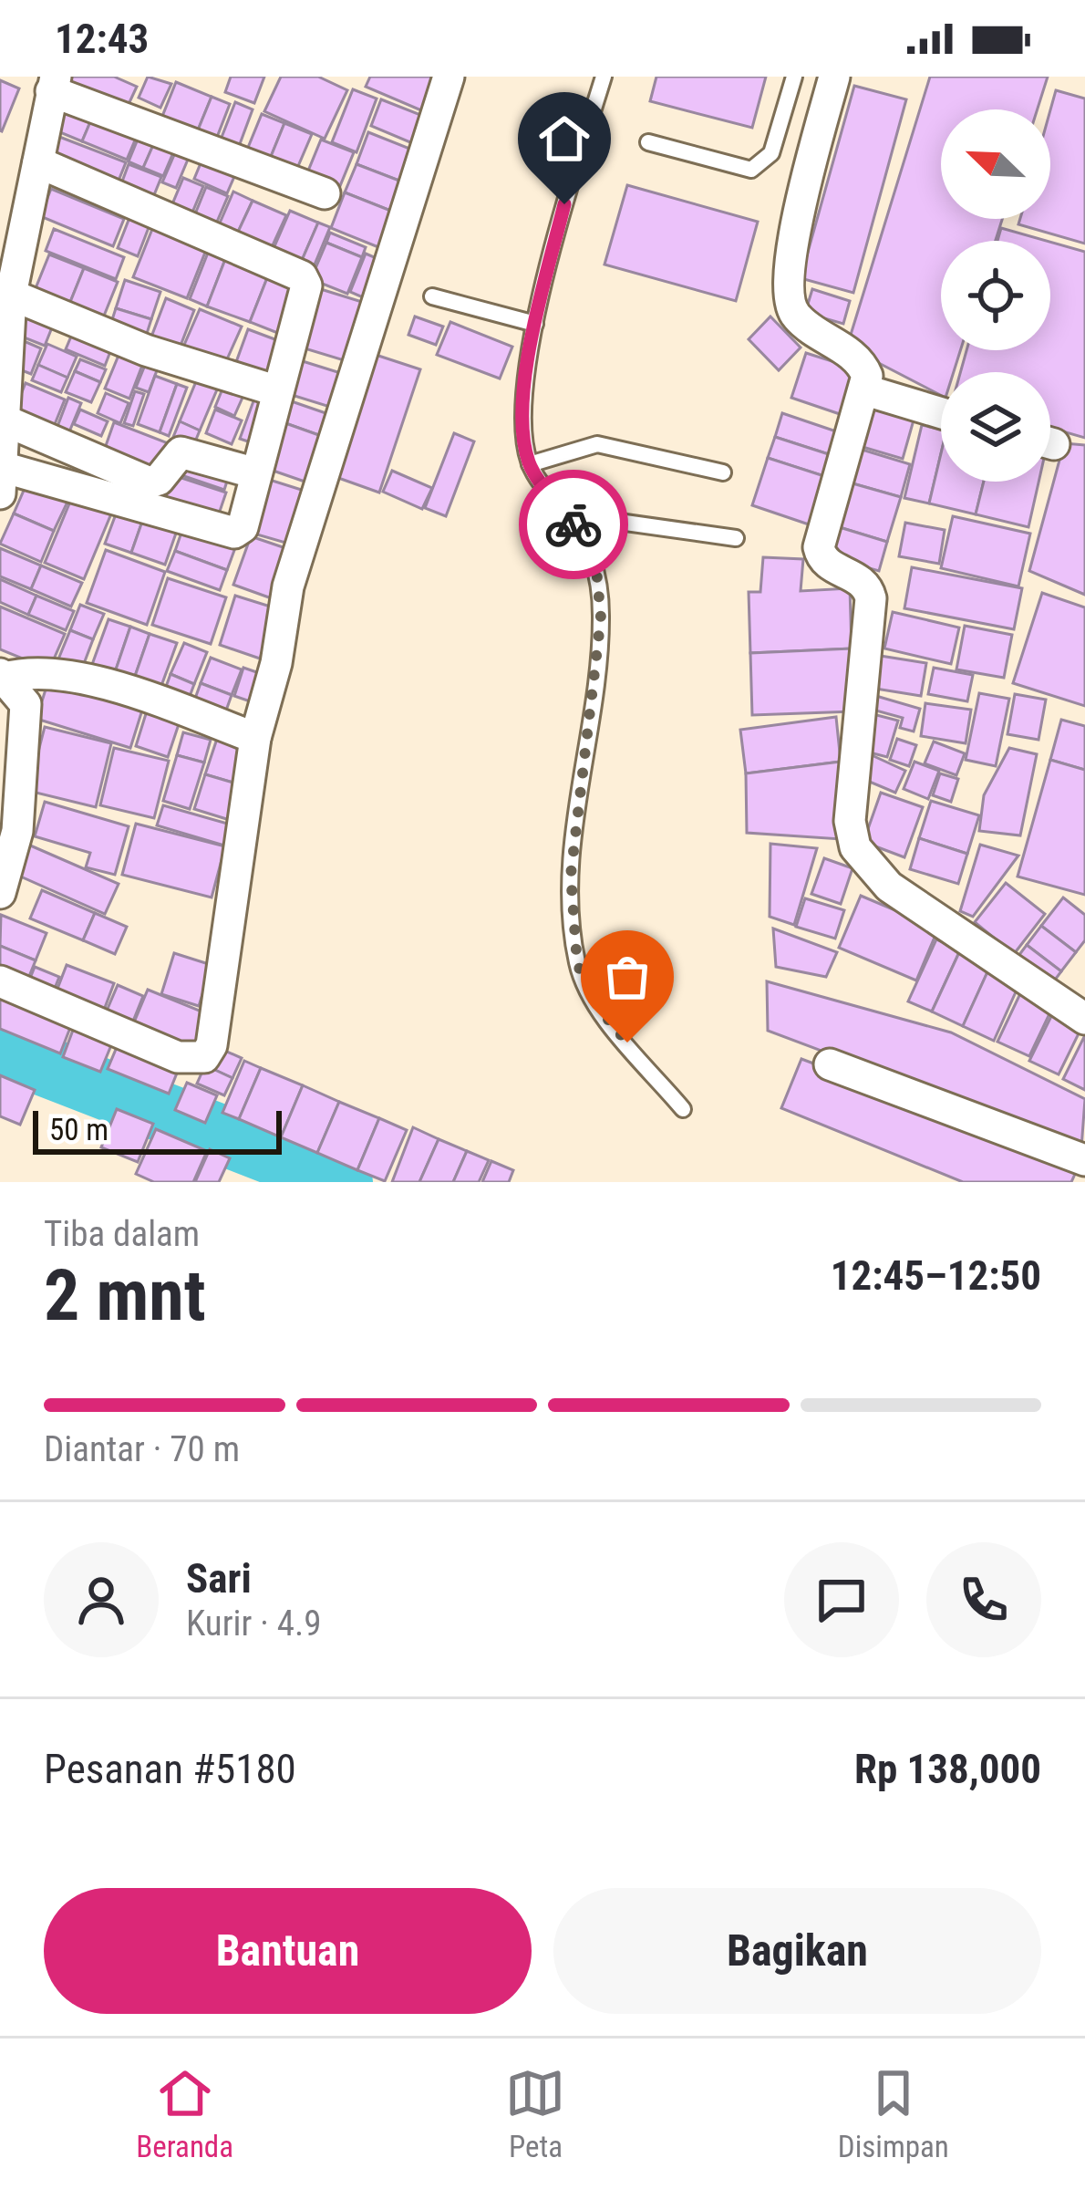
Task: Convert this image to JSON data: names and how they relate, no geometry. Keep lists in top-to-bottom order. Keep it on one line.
{"scale_bar":"50 m","north":"top left","page":{"status":"12:43","scale":"50 m","heading":["2 mnt","Tiba dalam","12:45–12:50"],"panel":["Sari","Kurir · 4.9","Pesanan #5180","Rp 138,000"],"bar":"Diantar · 70 m","buttons":["Bantuan","Bagikan"],"tabs":["Beranda","Peta","Disimpan"]}}
